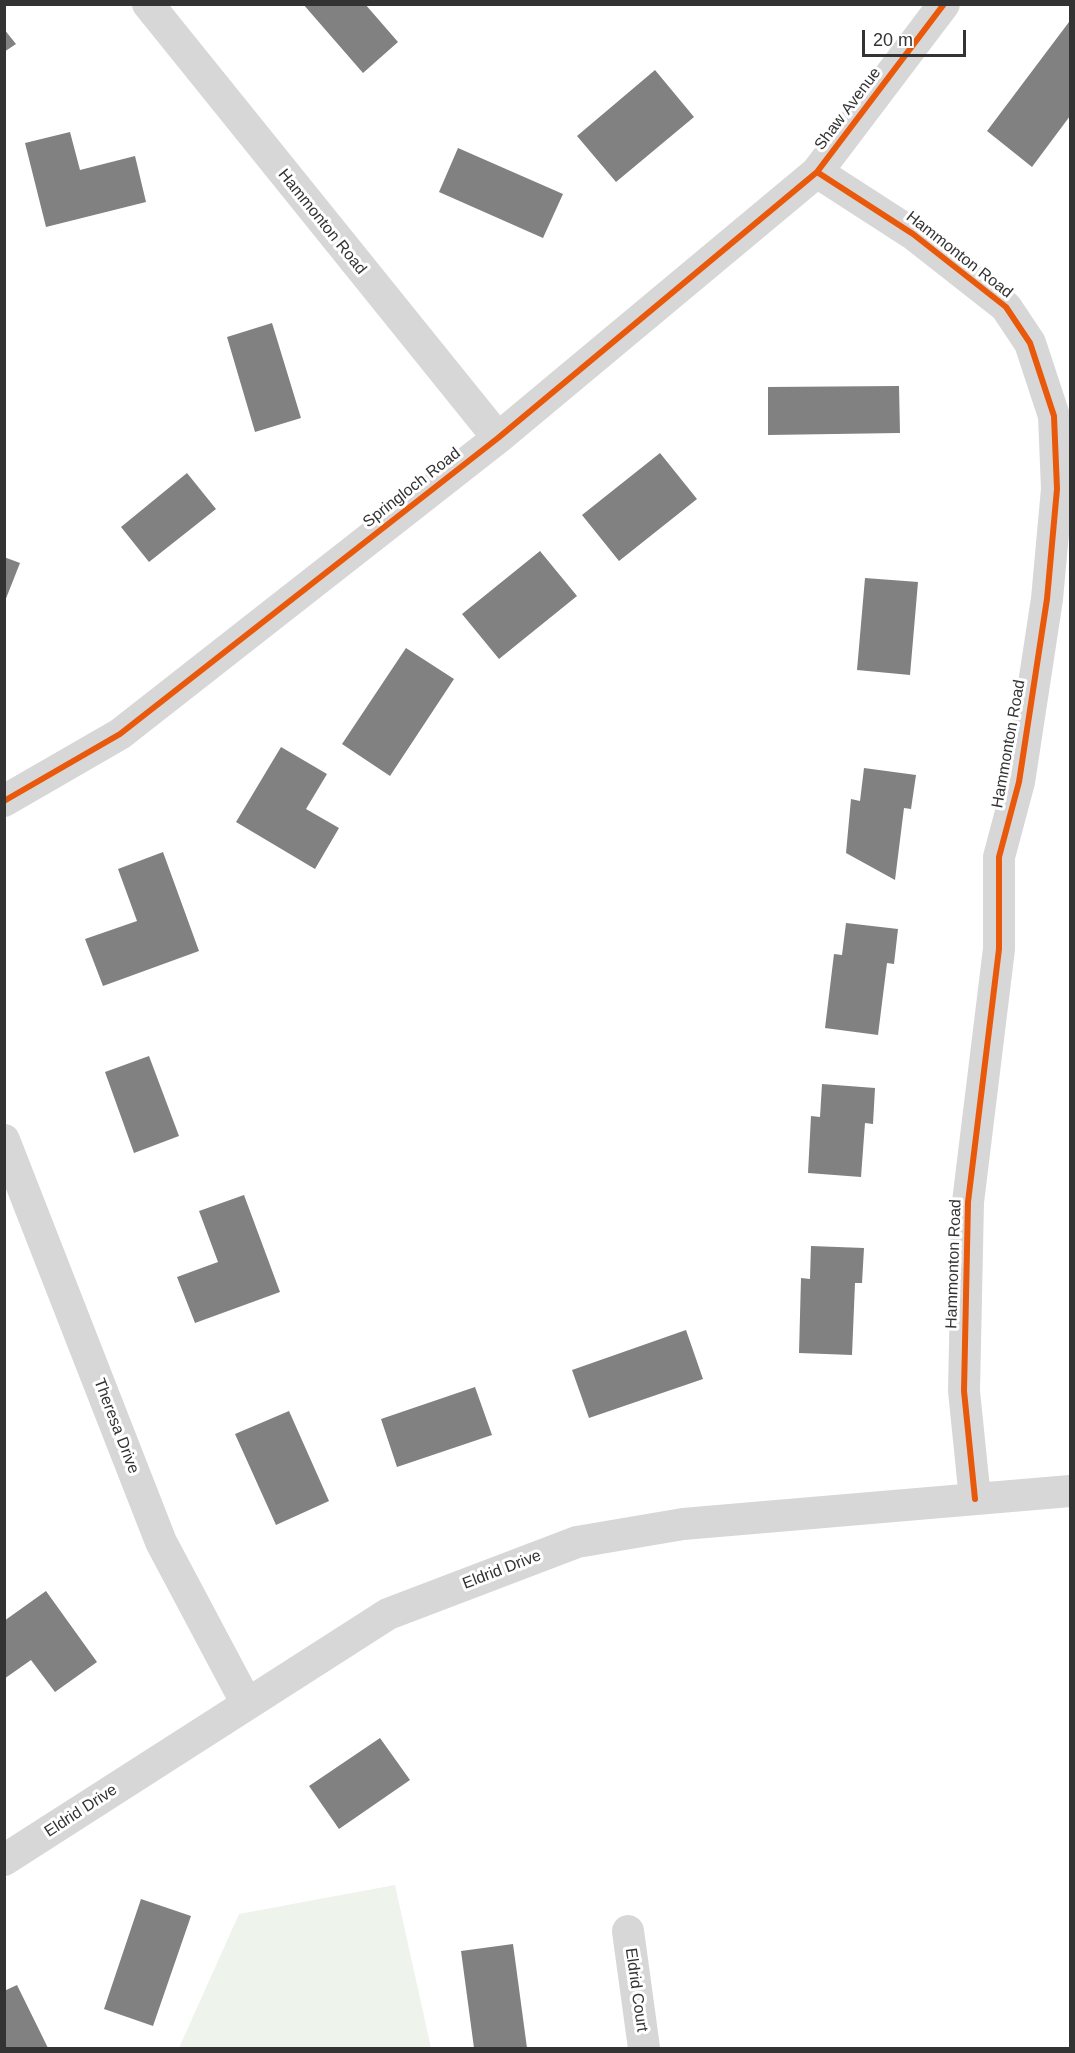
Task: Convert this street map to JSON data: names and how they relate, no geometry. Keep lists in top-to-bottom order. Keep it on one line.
{"streets":{"street":["Shaw Avenue","Hammonton Road","Springloch Road","Theresa Drive","Eldrid Drive","Eldrid Court"]},"crossings":[["Shaw Avenue","Hammonton Road"],["Shaw Avenue","Springloch Road"],["Hammonton Road","Springloch Road"],["Hammonton Road","Eldrid Drive"],["Theresa Drive","Eldrid Drive"]],"scale_bar":"20 m"}
